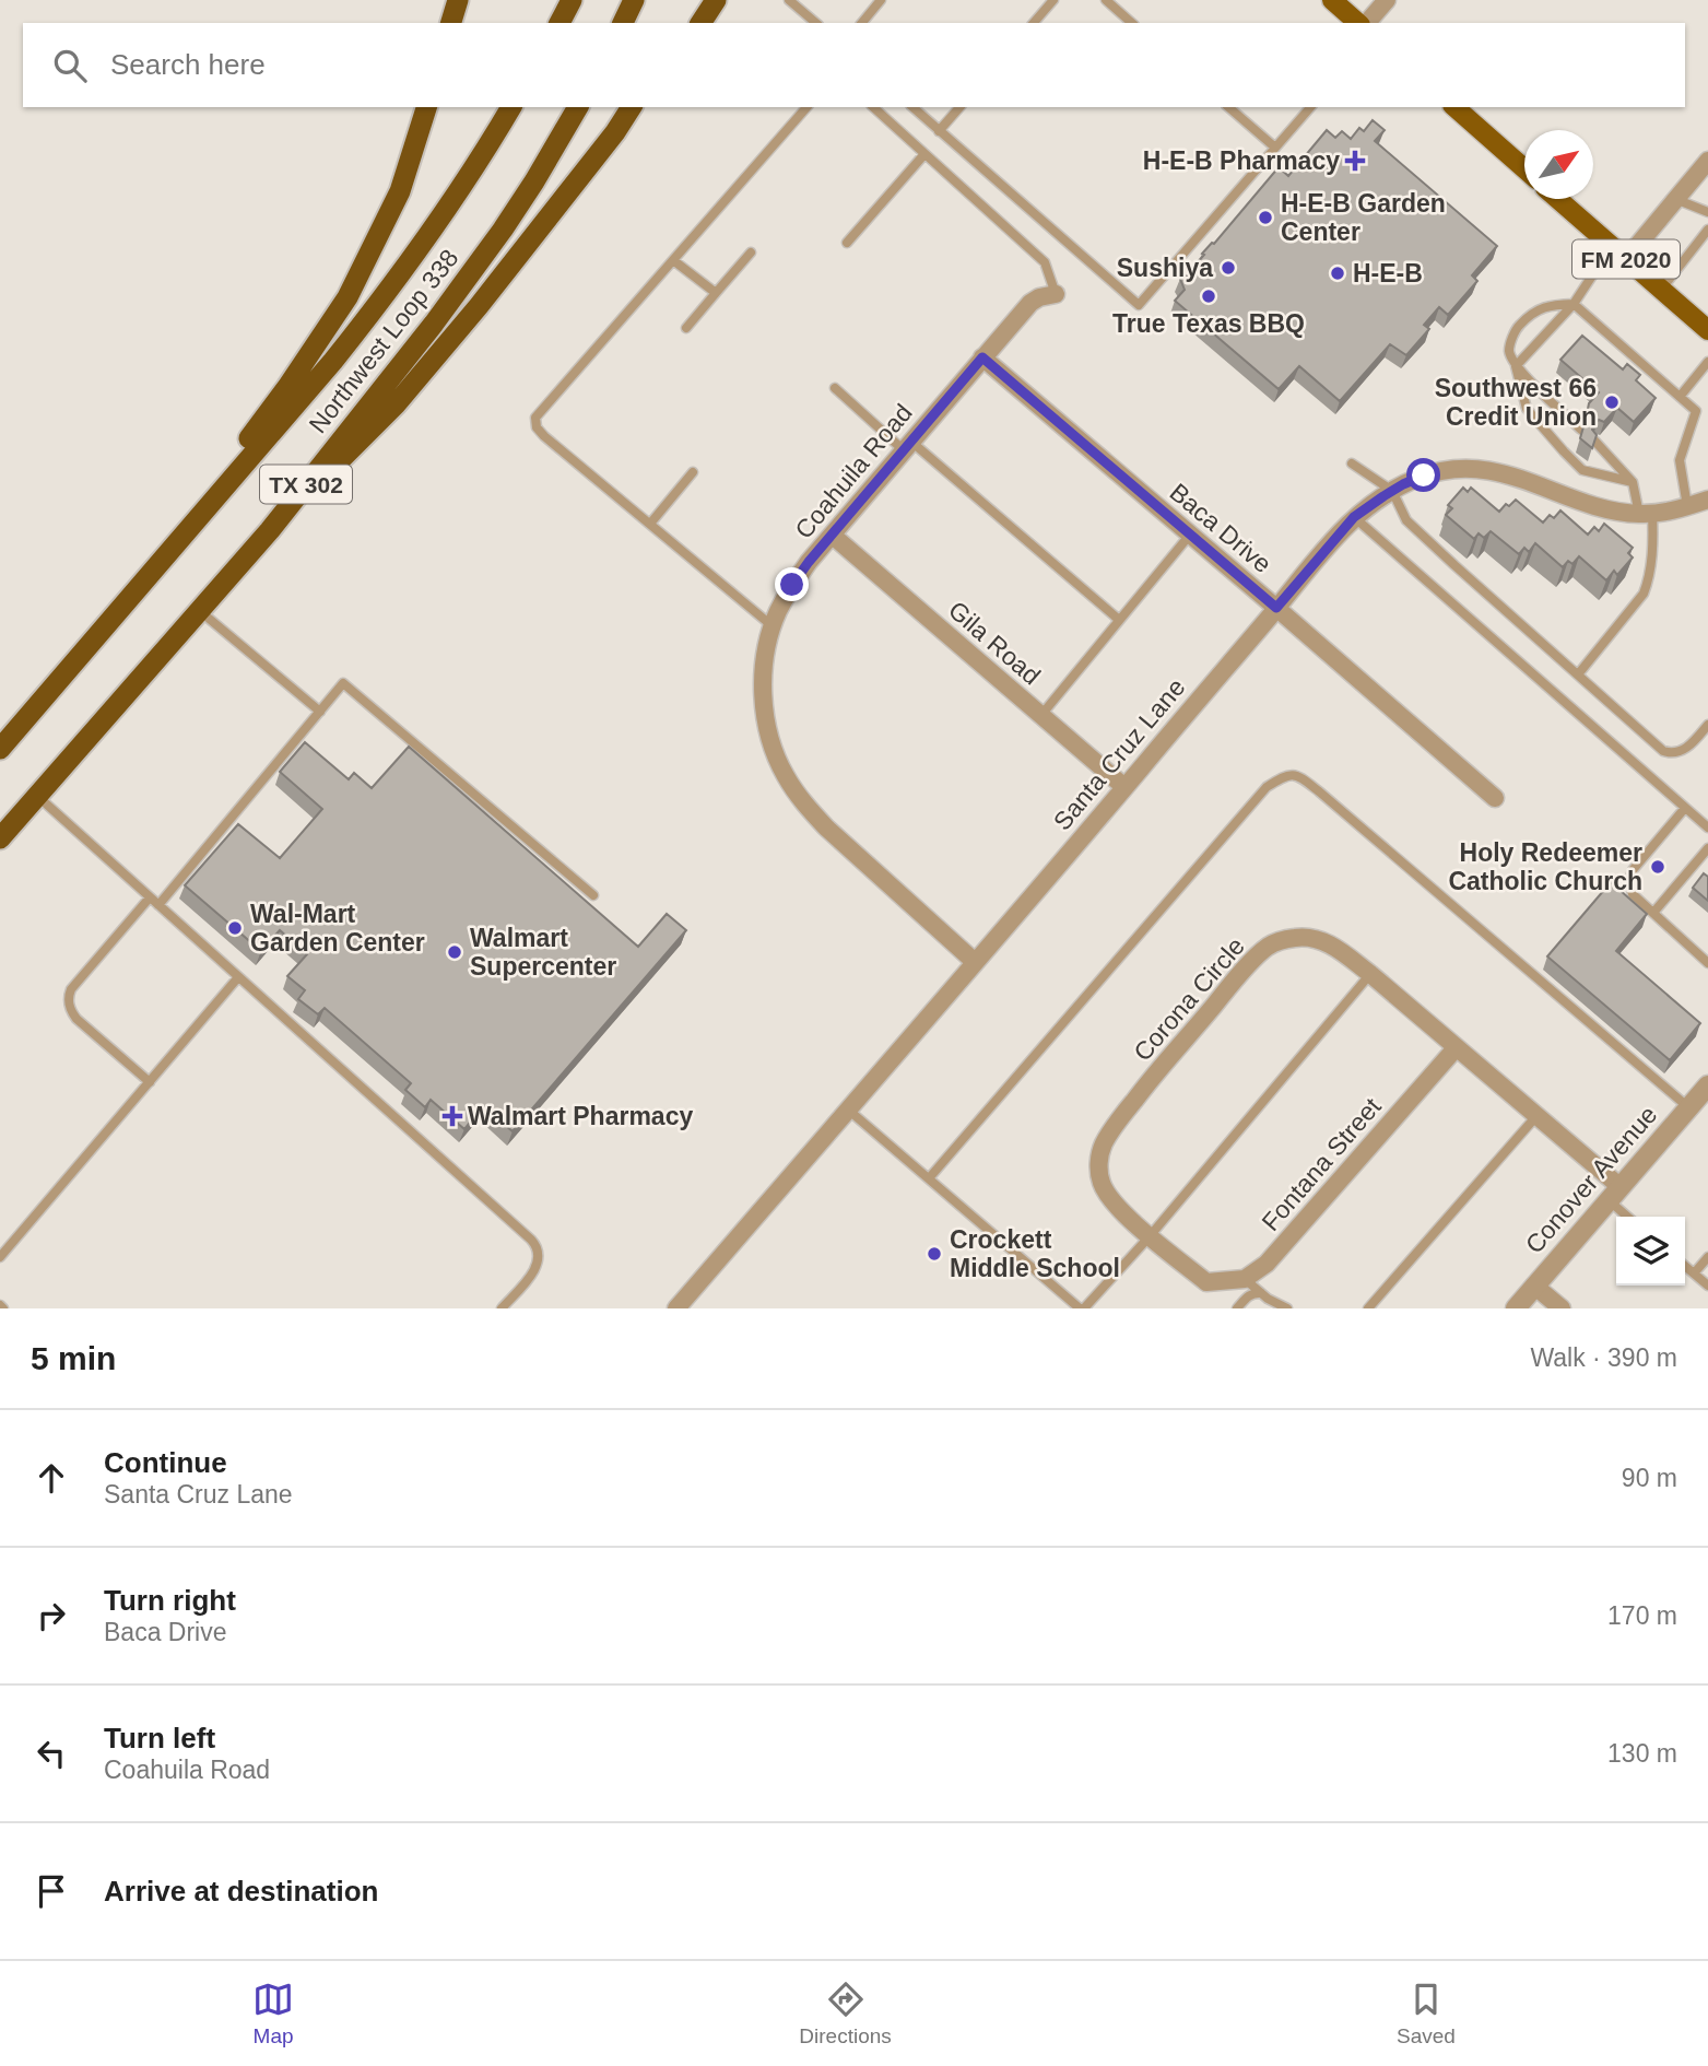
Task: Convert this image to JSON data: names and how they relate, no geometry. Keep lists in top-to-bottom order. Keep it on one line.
{"streets":{"highway":["Northwest Loop 338","TX 302"],"main road":["FM 2020"],"street":["Coahuila Road","Baca Drive","Gila Road","Santa Cruz Lane","Corona Circle","Fontana Street","Conover Avenue"]},"crossings":[["Coahuila Road","Baca Drive"],["Coahuila Road","Gila Road"],["Coahuila Road","Santa Cruz Lane"],["Baca Drive","Santa Cruz Lane"],["Gila Road","Santa Cruz Lane"],["Corona Circle","Fontana Street"],["Corona Circle","Conover Avenue"]],"places":{"health":["H-E-B Pharmacy","Walmart Pharmacy"],"other":["H-E-B Garden Center","Sushiya","H-E-B","True Texas BBQ","Southwest 66 Credit Union","Holy Redeemer Catholic Church","Wal-Mart Garden Center","Walmart Supercenter","Crockett Middle School"]},"north":"top right","page":{"search":"Search here","heading":["5 min","Walk · 390 m"],"list":[["Continue","Santa Cruz Lane","90 m"],["Turn right","Baca Drive","170 m"],["Turn left","Coahuila Road","130 m"],"Arrive at destination"],"nav":["Map","Directions","Saved"]}}
